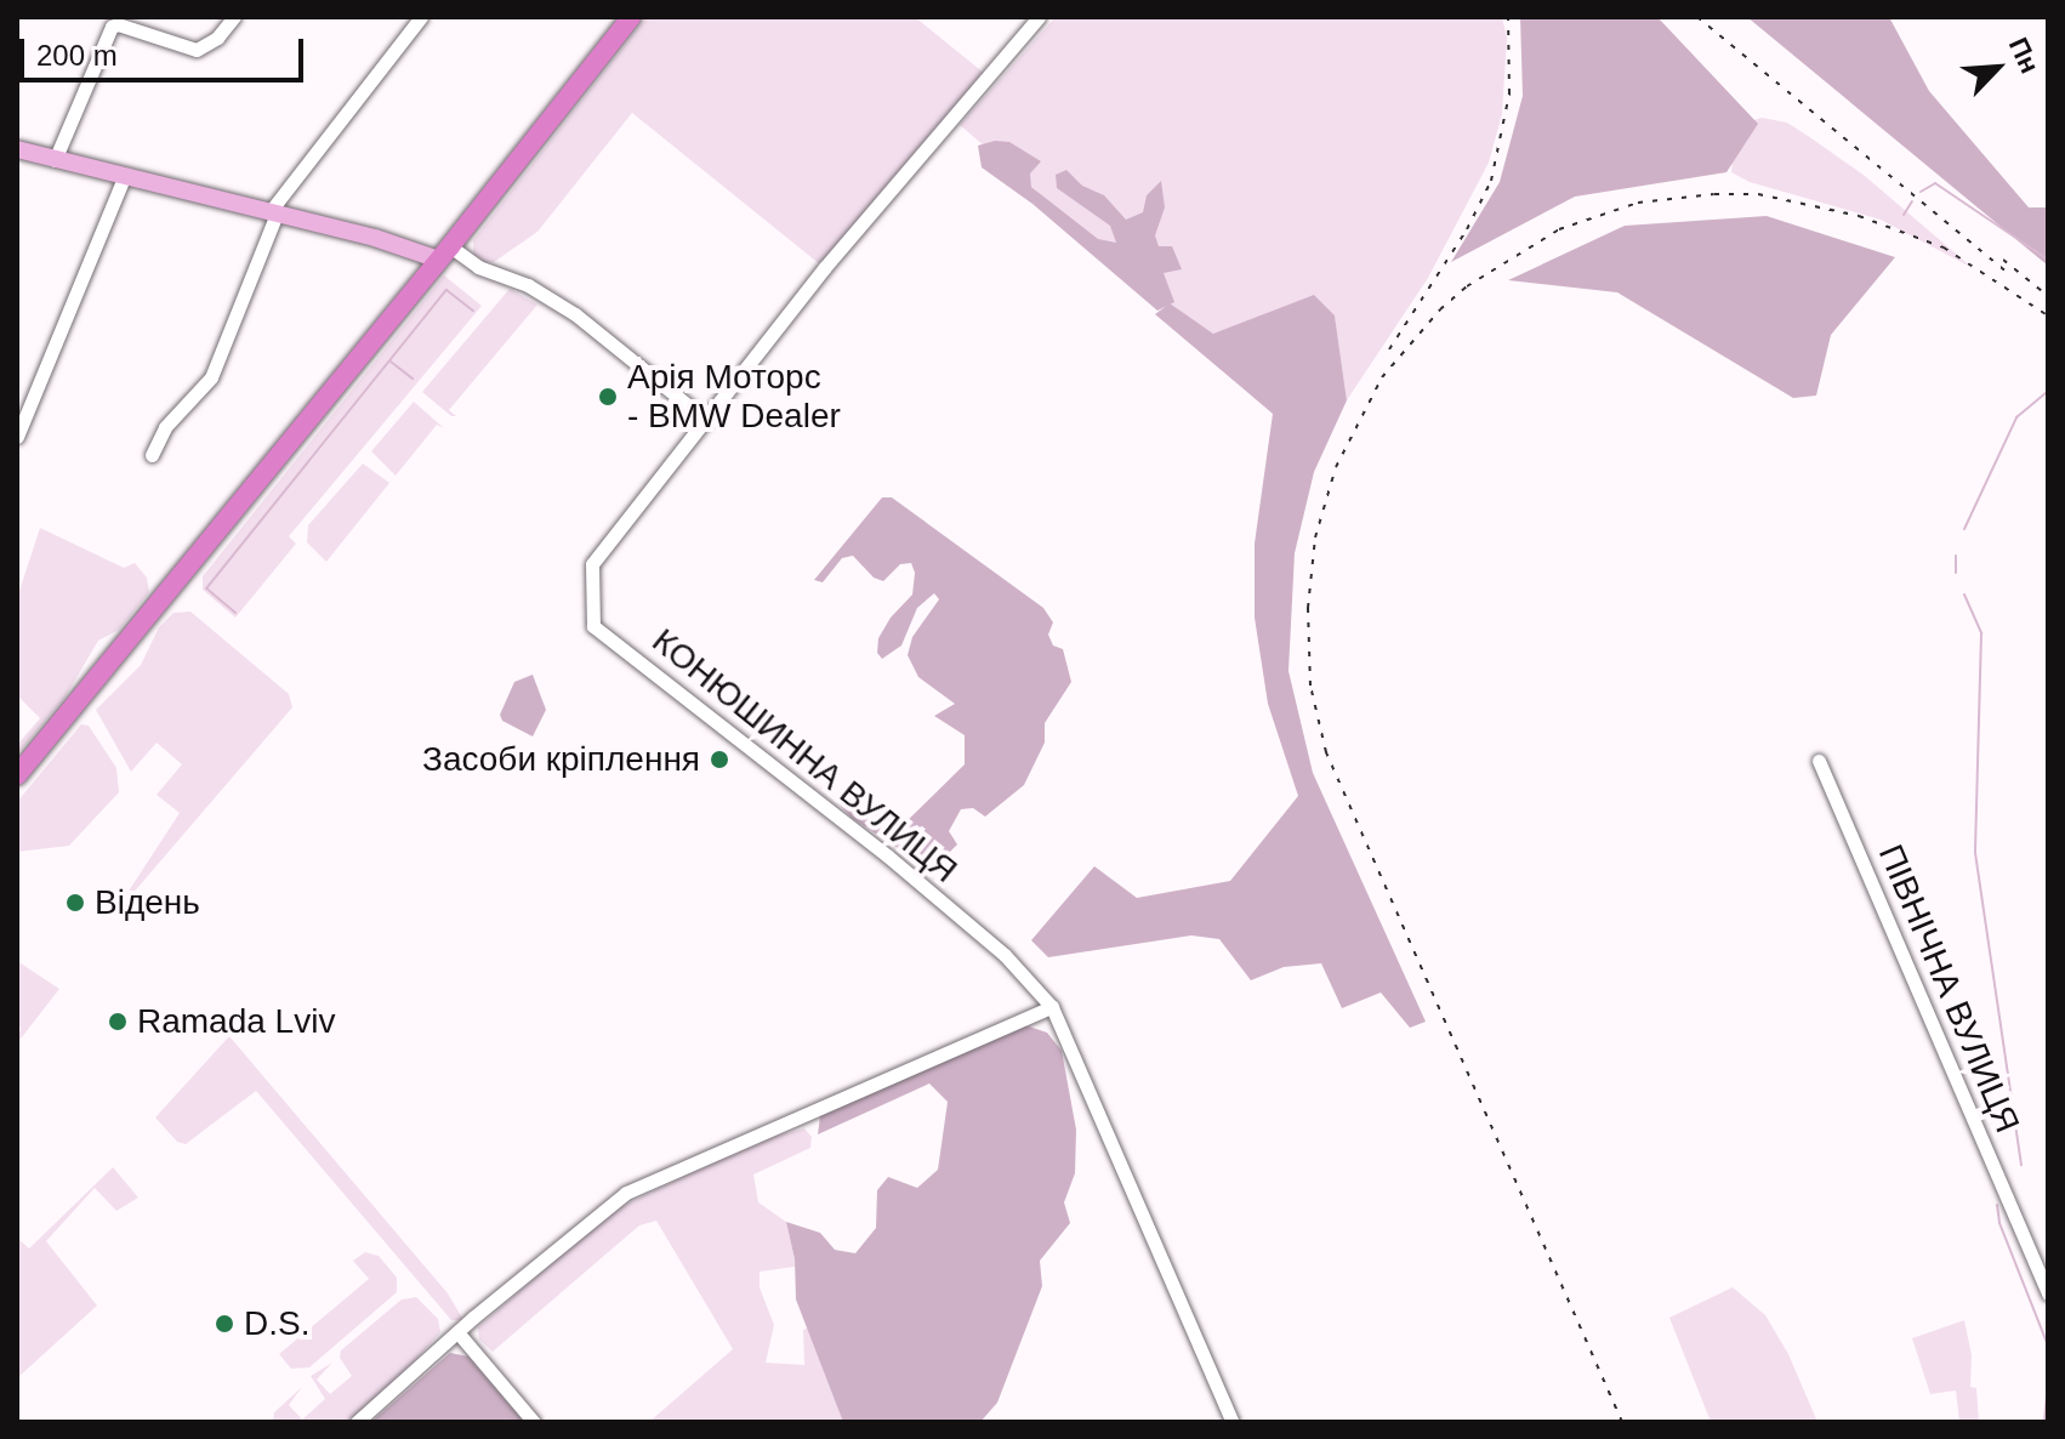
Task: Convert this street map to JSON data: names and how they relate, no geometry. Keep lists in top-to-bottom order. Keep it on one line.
{"streets":{"street":["КОНЮШИННА ВУЛИЦЯ","ПІВНІЧНА ВУЛИЦЯ"]},"places":["Арія Моторс - BMW Dealer","Засоби кріплення","Відень","Ramada Lviv","D.S."],"scale_bar":"200 m","north":"top right"}
